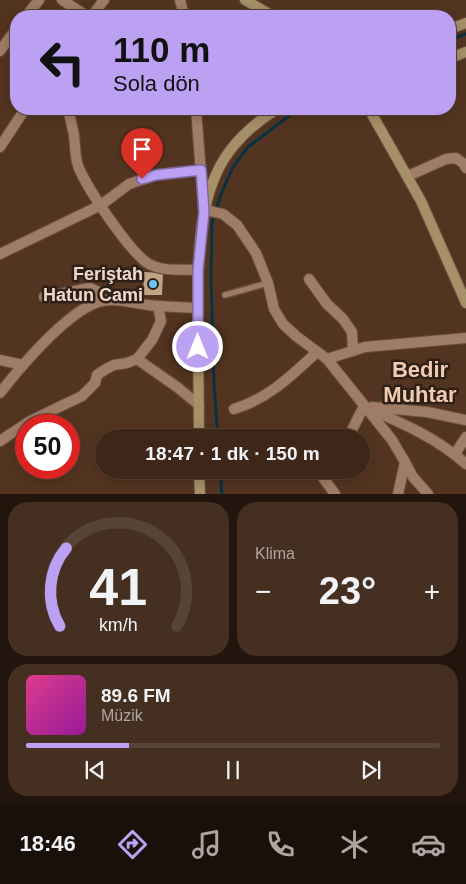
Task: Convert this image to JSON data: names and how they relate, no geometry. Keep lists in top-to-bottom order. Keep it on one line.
{"districts":["Bedir Muhtar"],"places":["Feriştah Hatun Cami"],"page":{"turn":["110 m","Sola dön"],"limit":"50","trip":"18:47 · 1 dk · 150 m","tile":"Klima","heat":["−","23°","+"],"song":["89.6 FM","Müzik"],"tabs":"18:46","gauge":["41","km/h"]}}
